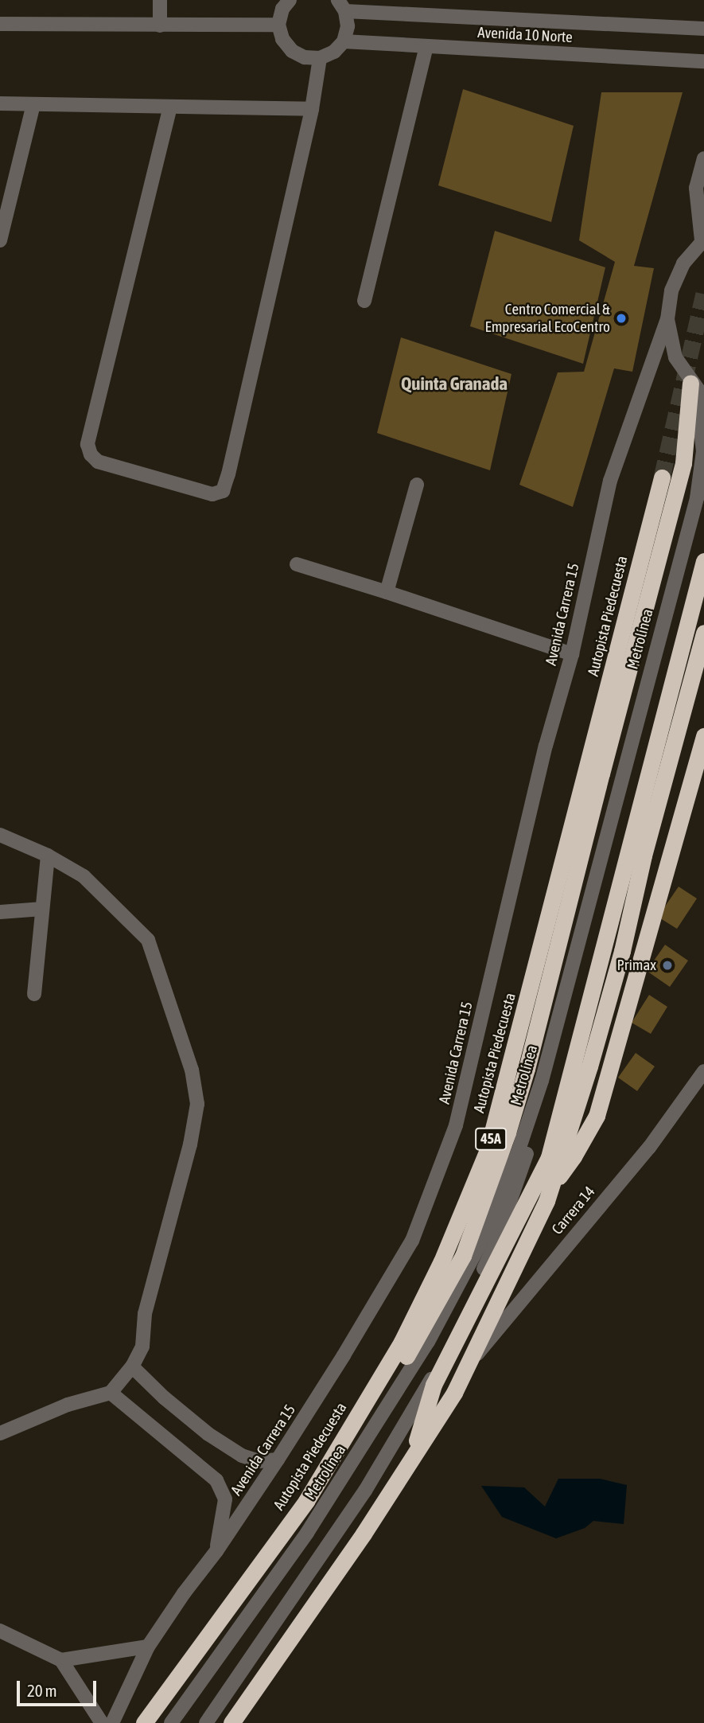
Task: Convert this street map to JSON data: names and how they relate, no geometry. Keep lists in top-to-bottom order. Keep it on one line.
{"streets":{"highway":["Autopista Piedecuesta","45A"],"street":["Avenida 10 Norte","Avenida Carrera 15","Metrolínea","Carrera 14"]},"districts":["Quinta Granada"],"places":["Centro Comercial & Empresarial EcoCentro","Primax"],"scale_bar":"20 m"}
